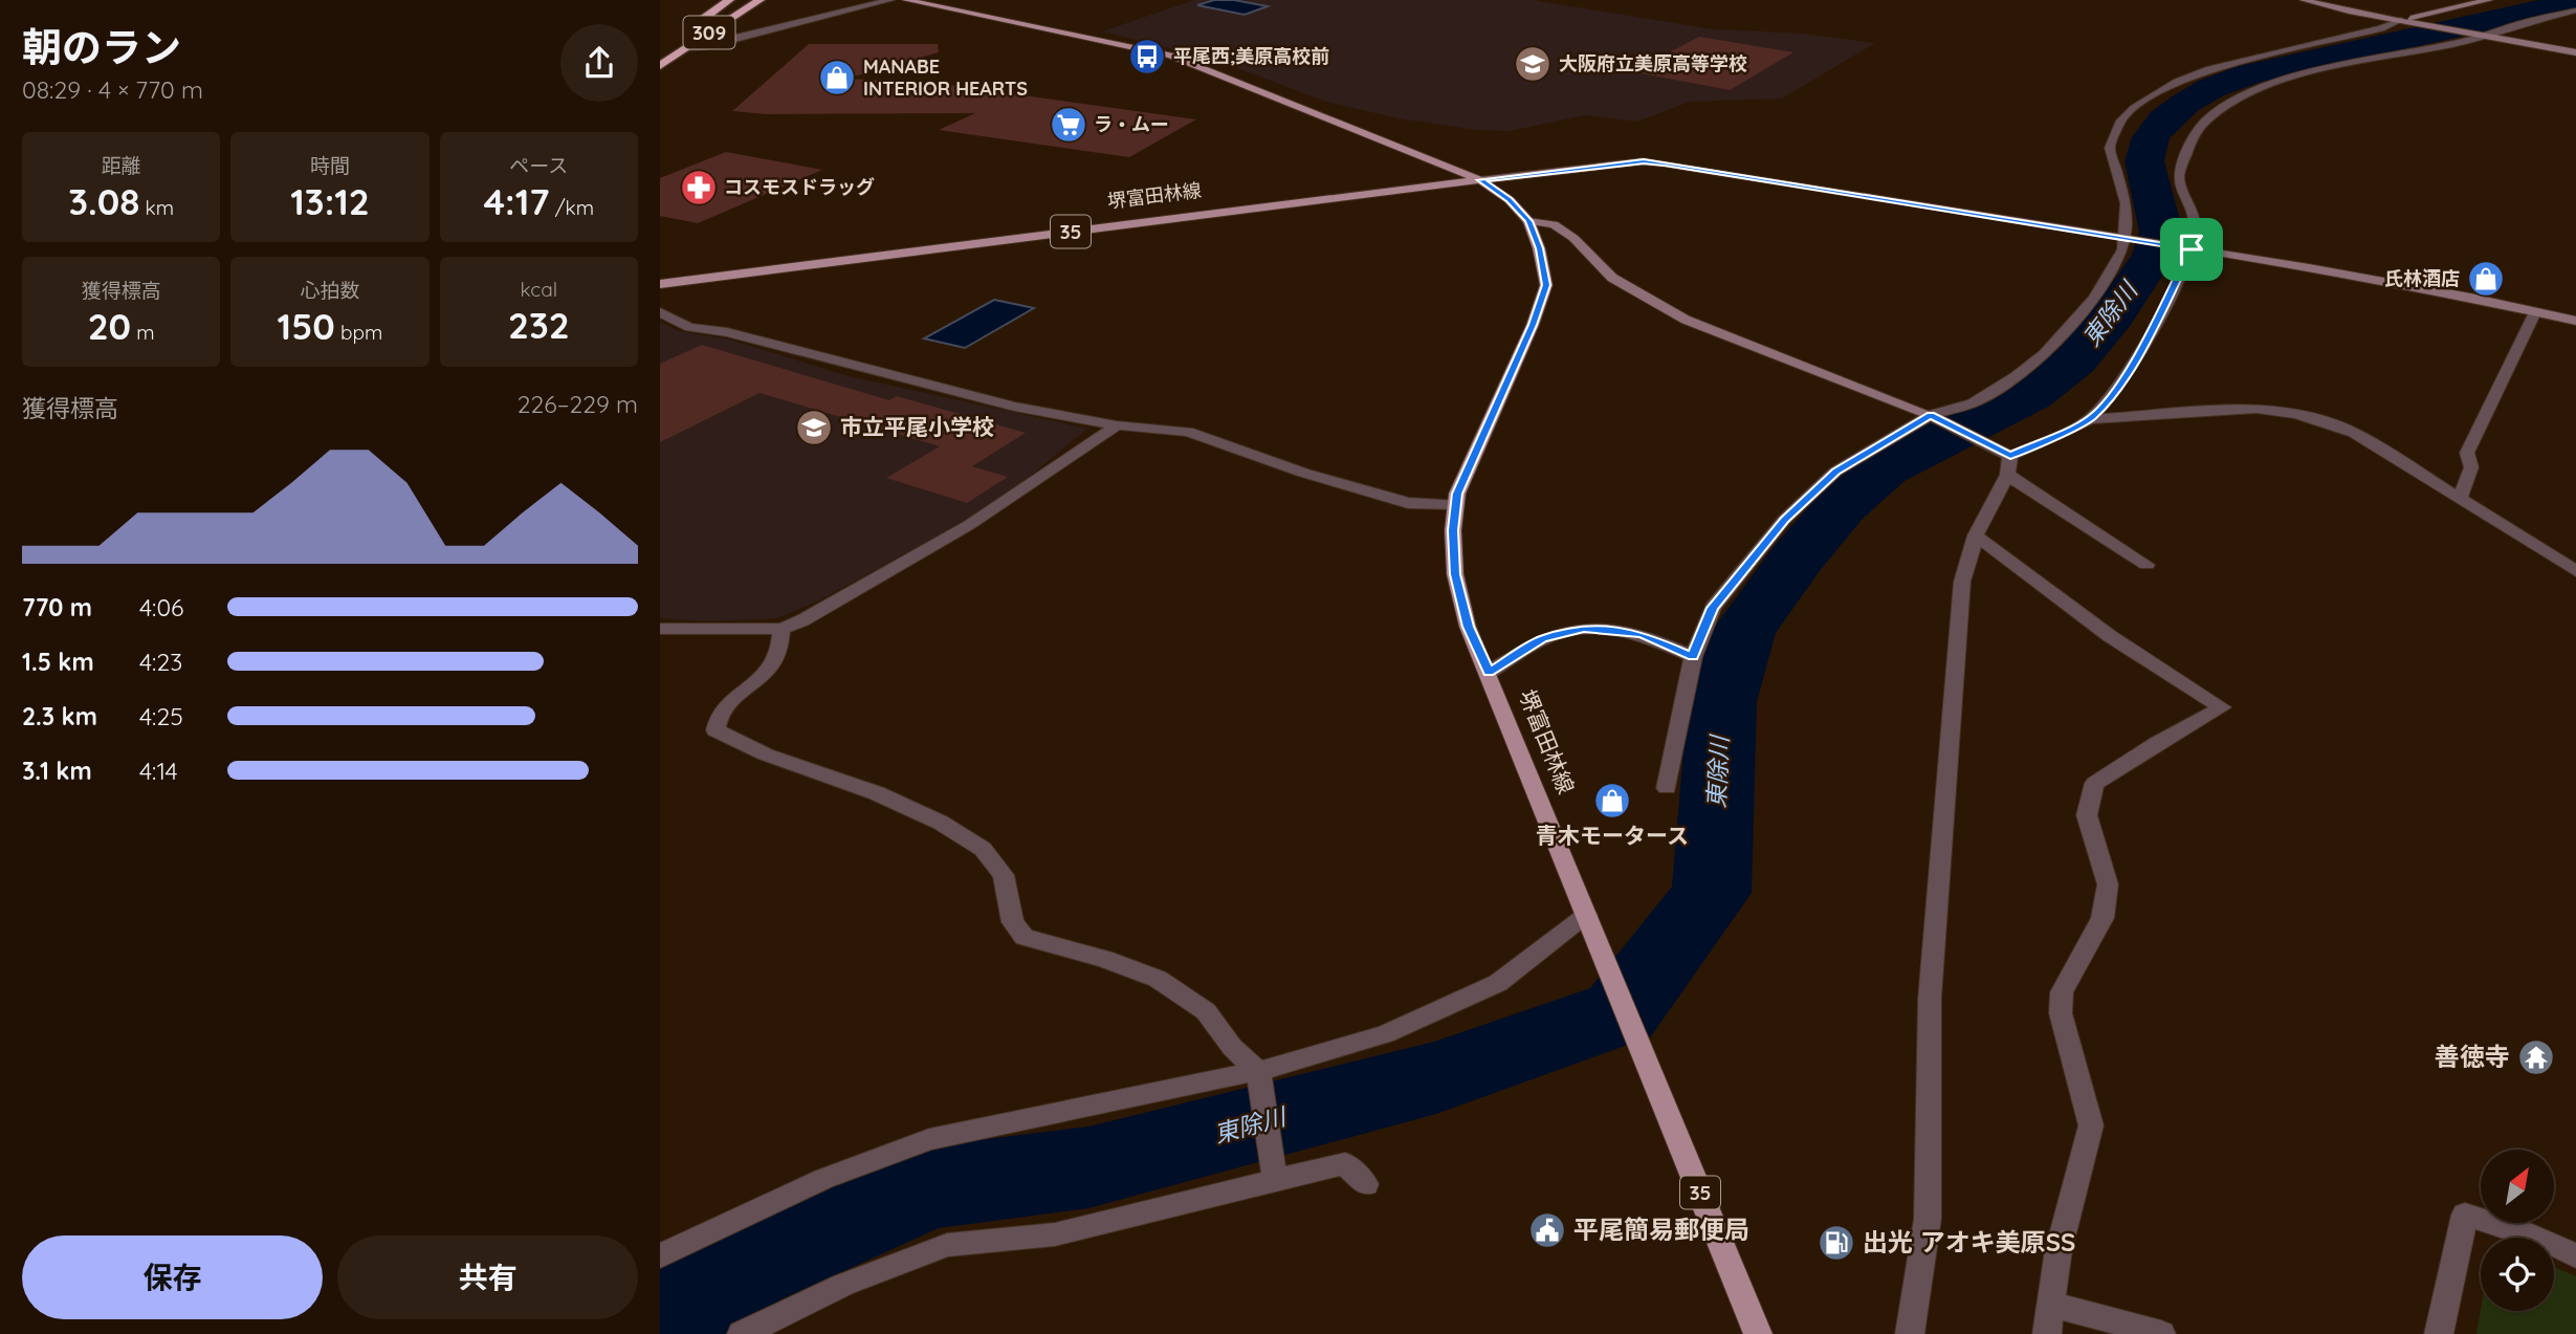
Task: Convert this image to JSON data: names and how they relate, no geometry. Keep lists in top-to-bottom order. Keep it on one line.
{"streets":{"highway":["309"],"main road":["堺富田林線","35"]},"water":["東除川"],"places":{"bus stop":["平尾西;美原高校前"],"school or university":["大阪府立美原高等学校","市立平尾小学校"],"shop":["MANABE INTERIOR HEARTS","氏林酒店","青木モータース"],"supermarket":["ラ・ムー"],"pharmacy":["コスモスドラッグ"],"temple":["善徳寺"],"public building":["平尾簡易郵便局"],"fuel station":["出光 アオキ美原SS"]},"north":"top right","page":{"heading":["朝のラン","08:29 · 4 × 770 m"],"stats":[["距離","3.08 km"],["時間","13:12"],["ペース","4:17 /km"],["獲得標高","20 m"],["心拍数","150 bpm"],["kcal","232"]],"chart":["獲得標高","226–229 m"],"list":[{"name":"770 m","note":"4:06"},{"name":"1.5 km","note":"4:23"},{"name":"2.3 km","note":"4:25"},{"name":"3.1 km","note":"4:14"}],"buttons":["保存","共有"]}}
